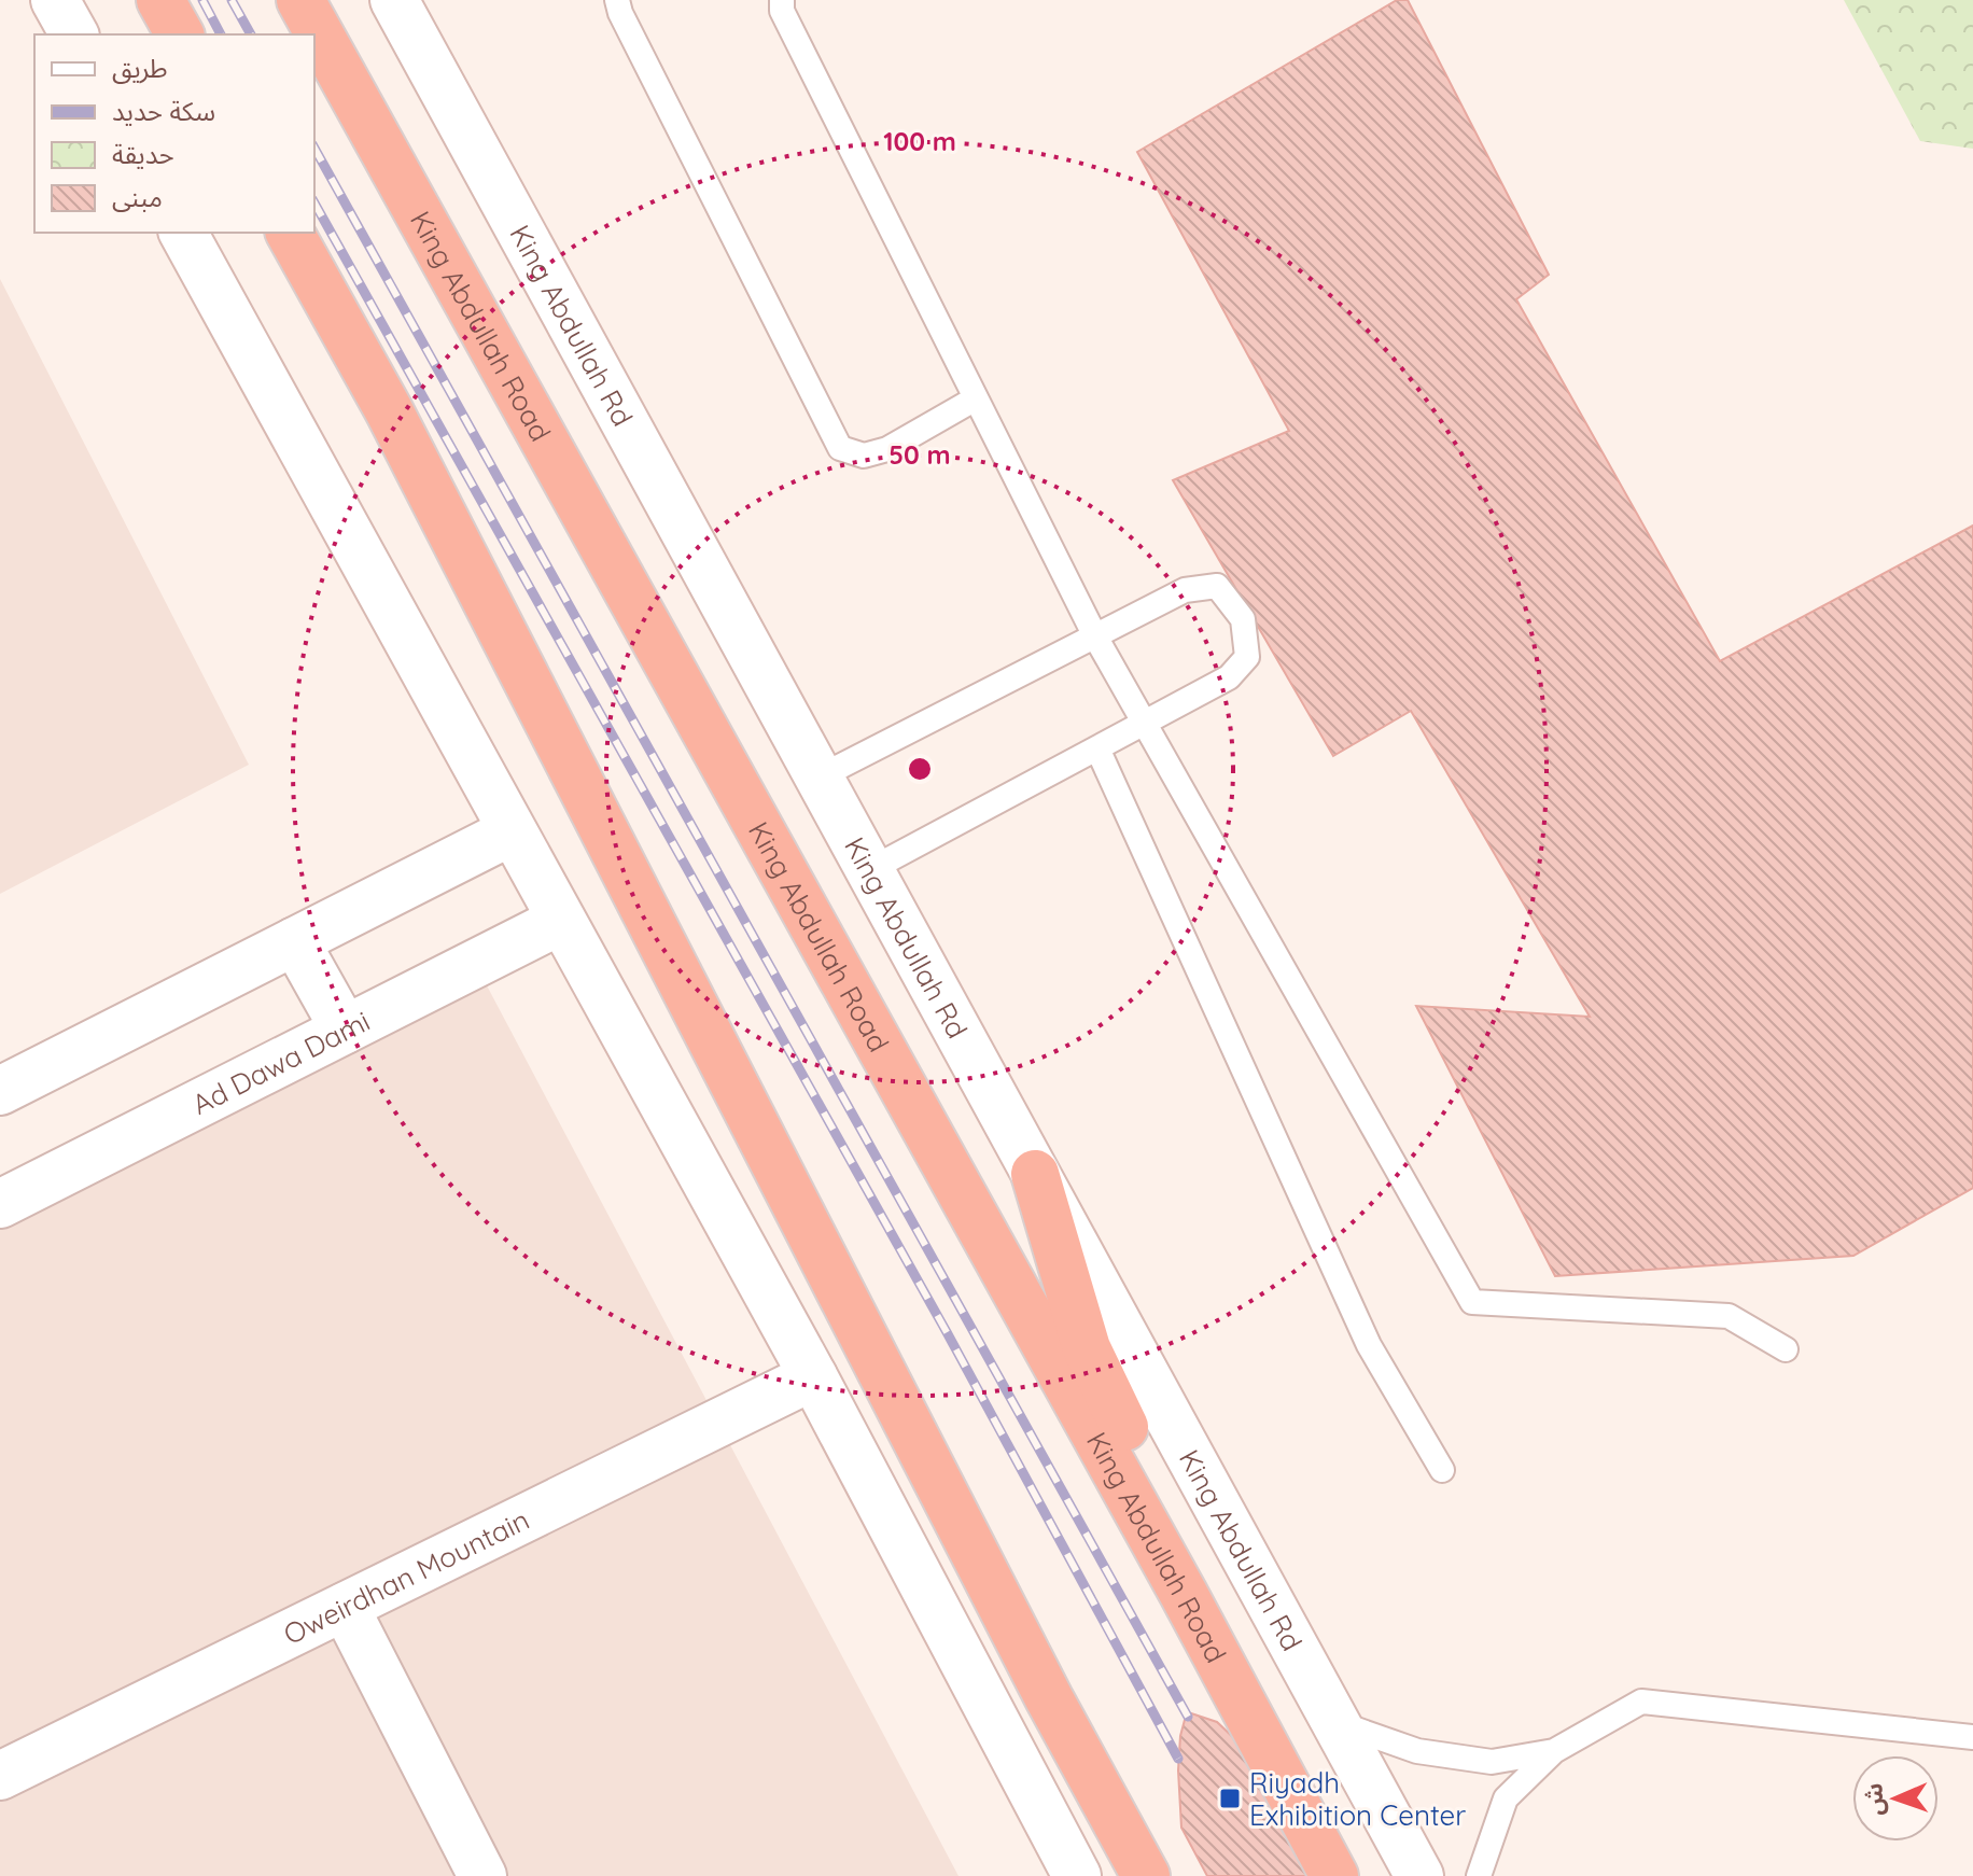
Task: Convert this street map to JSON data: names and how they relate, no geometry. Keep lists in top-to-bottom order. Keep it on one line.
{"streets":{"highway":["King Abdullah Road"],"main road":["King Abdullah Rd","Ad Dawa Dami","Oweirdhan Mountain"]},"places":{"transit":["Riyadh Exhibition Center"]},"legend":["طريق","سكة حديد","حديقة","مبنى"],"north":"left","rings":["100 m","50 m"]}
